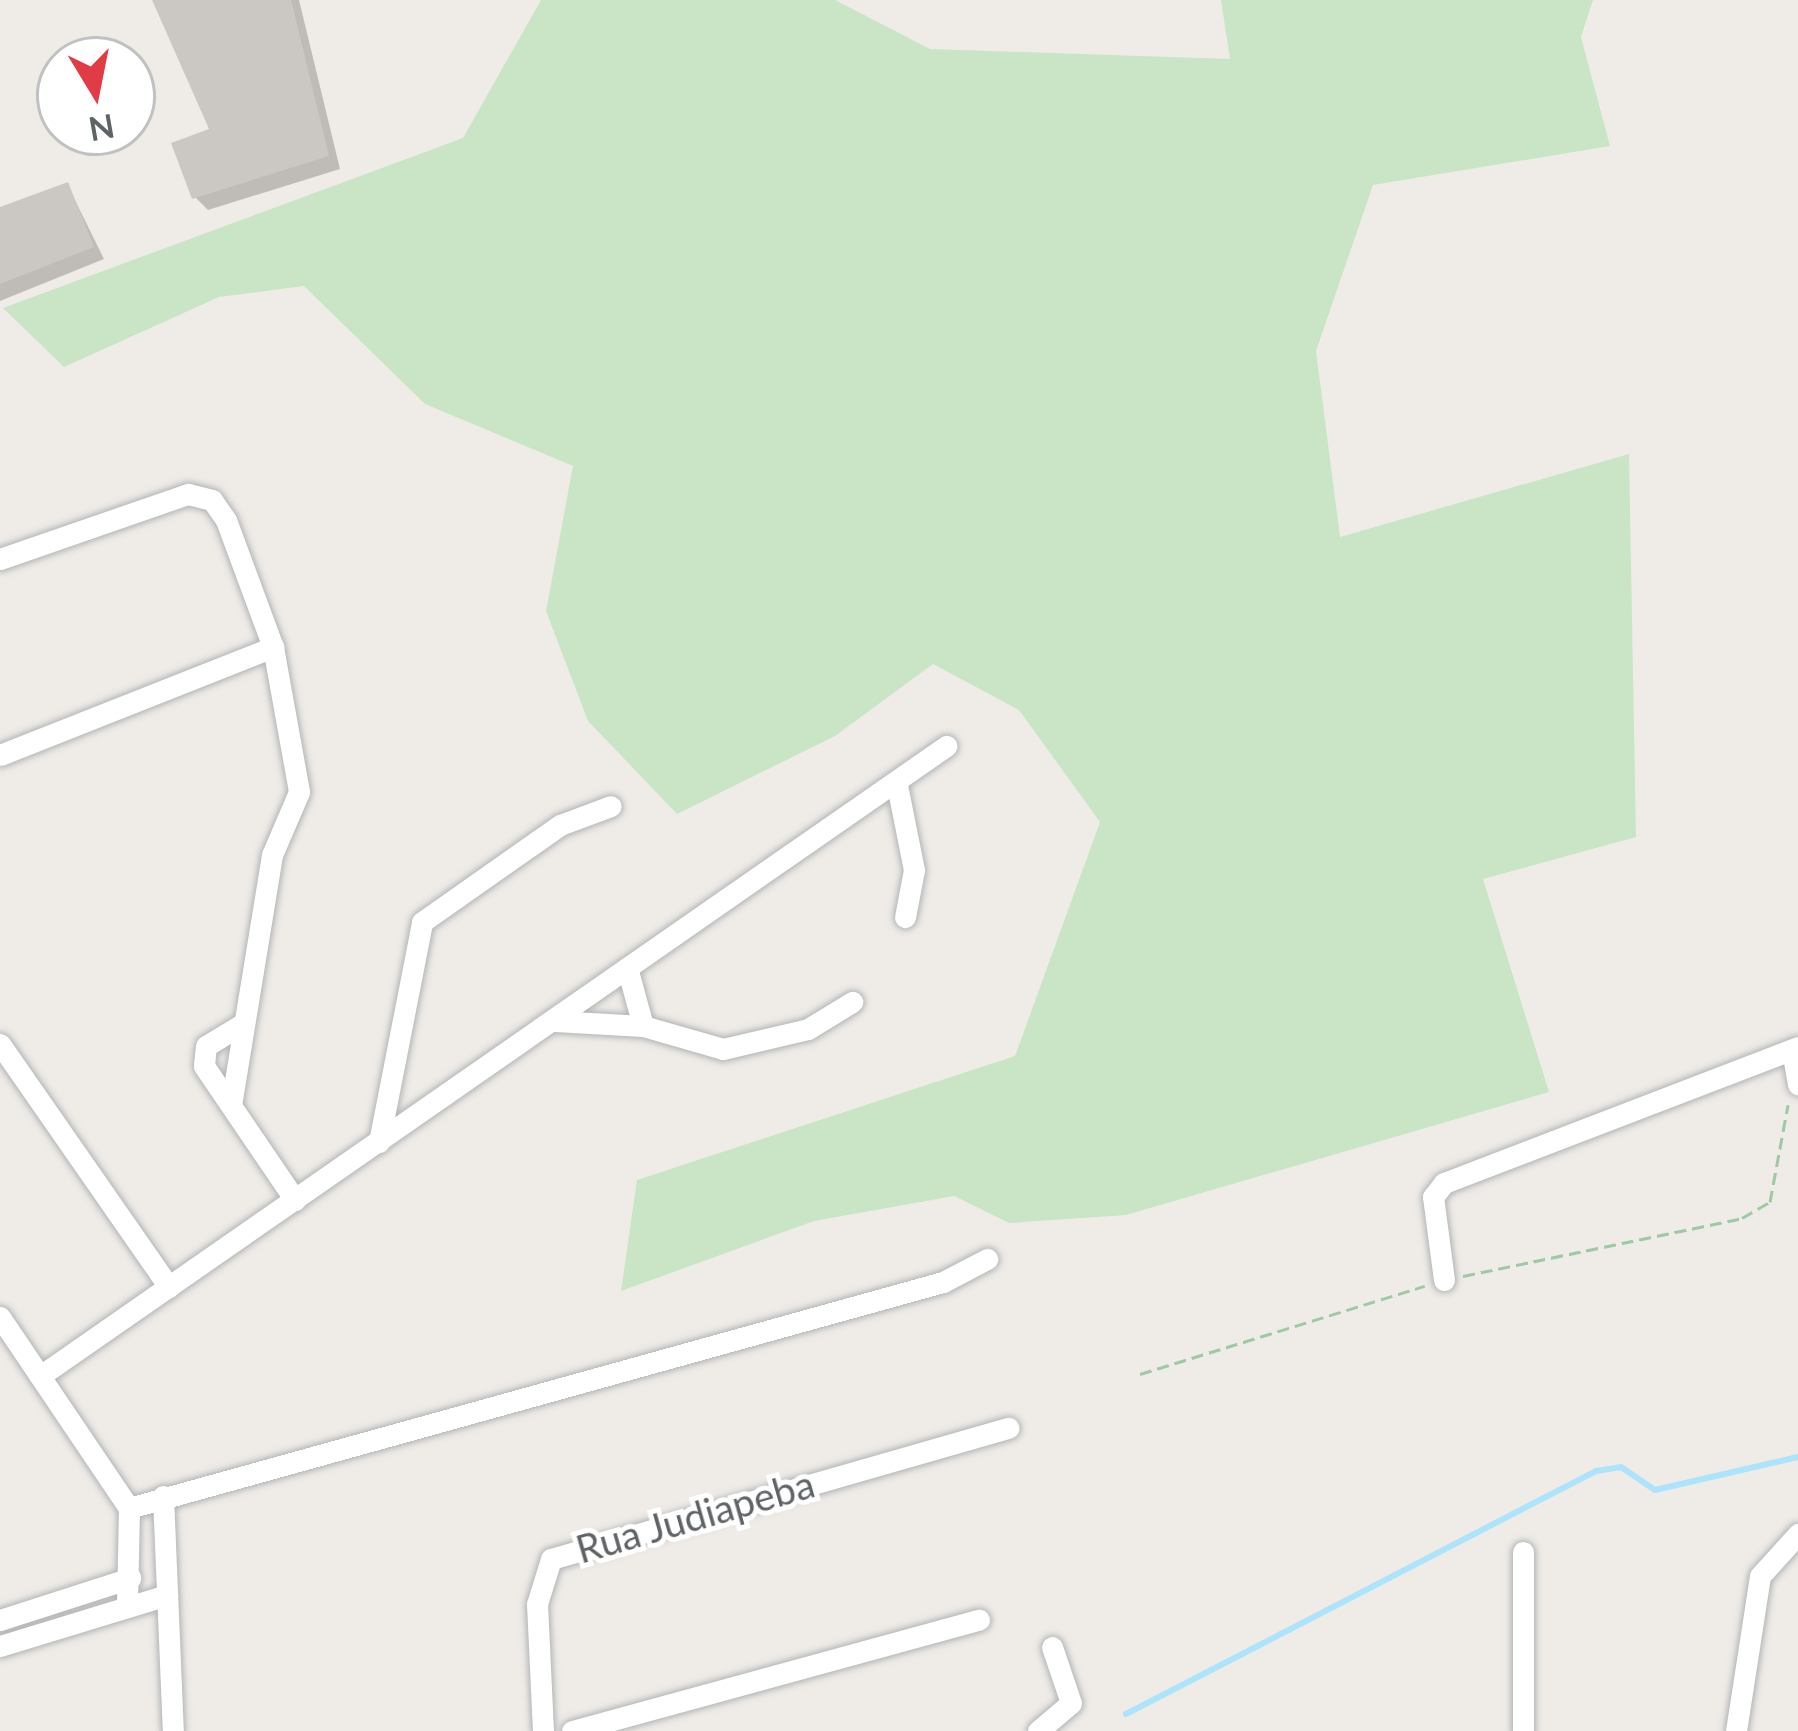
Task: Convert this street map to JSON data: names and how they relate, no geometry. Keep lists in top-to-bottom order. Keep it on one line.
{"streets":{"street":["Rua Judiapeba"]},"north":"bottom"}
